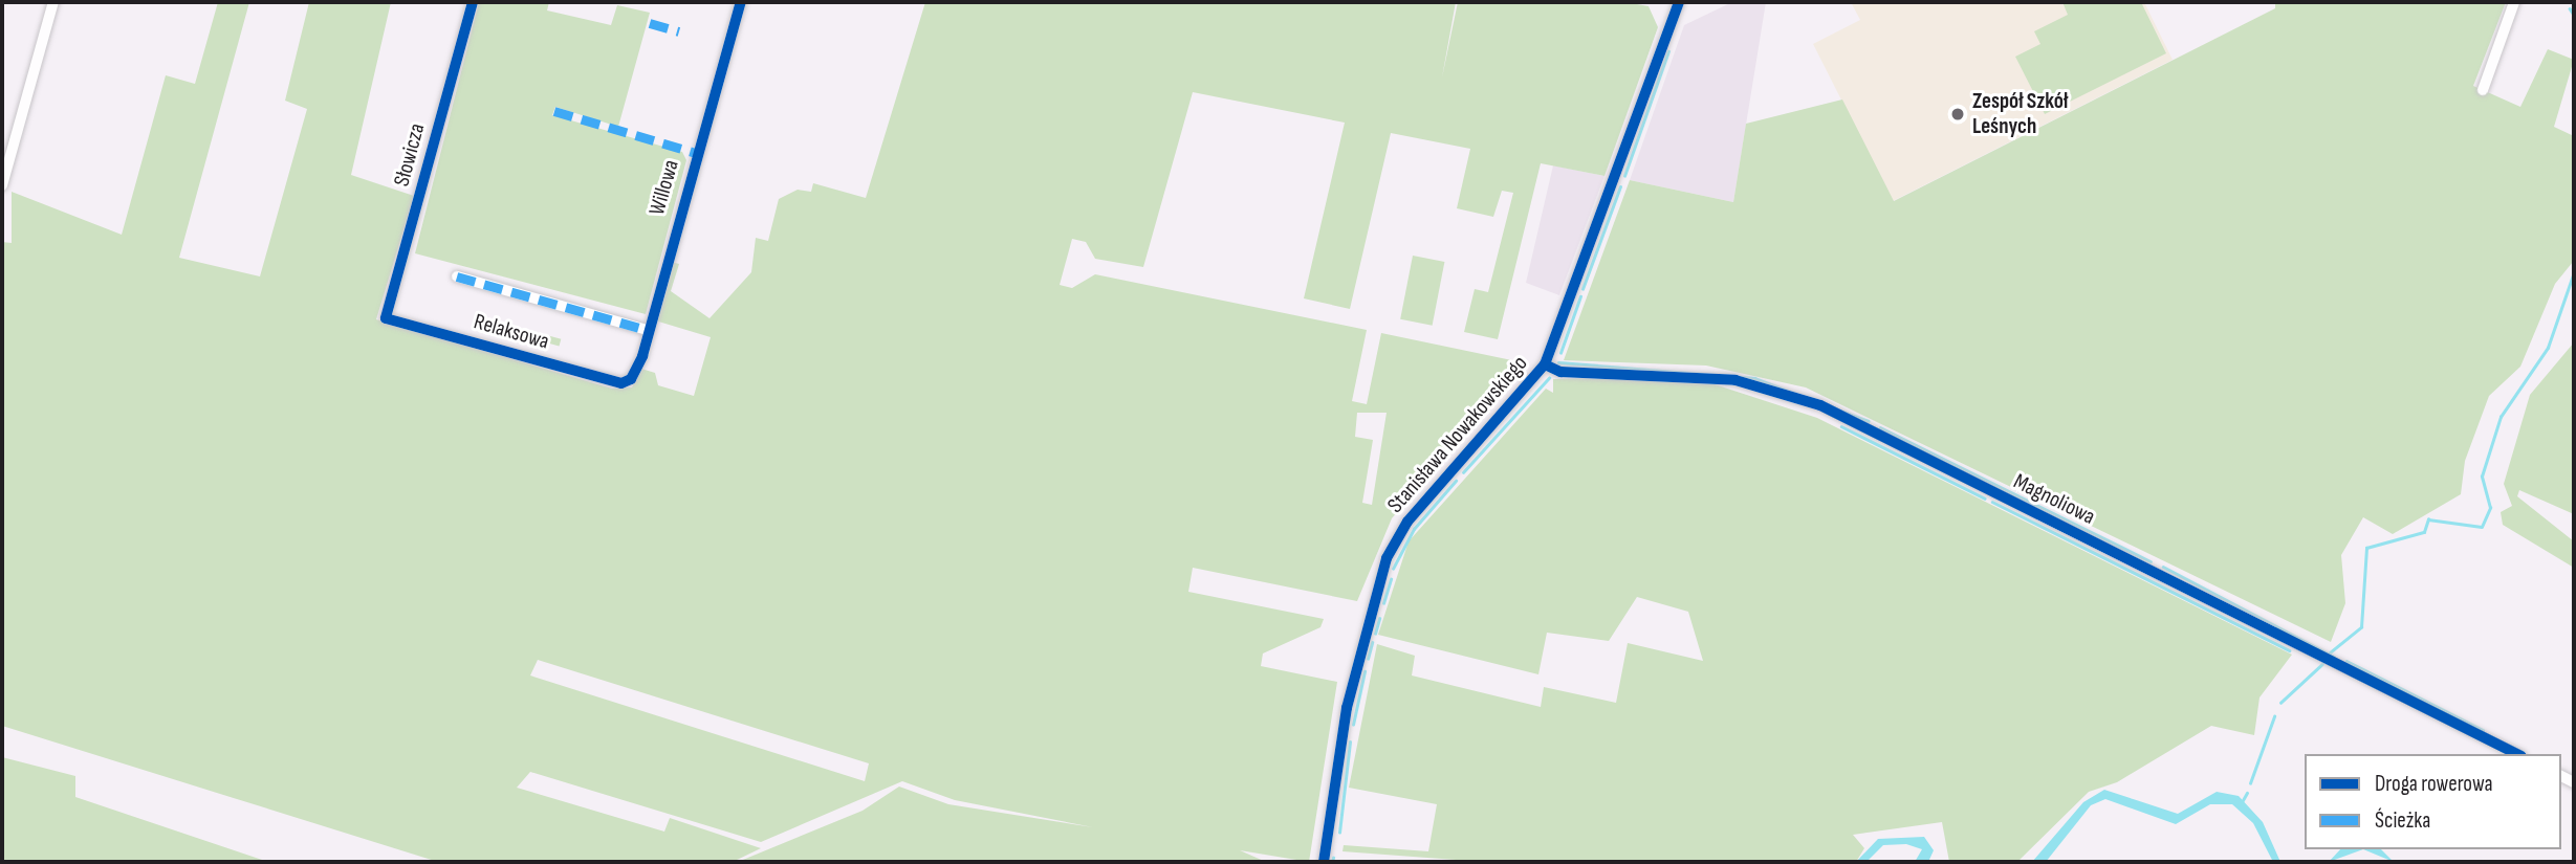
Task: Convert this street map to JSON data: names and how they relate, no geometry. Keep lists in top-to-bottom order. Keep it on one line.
{"streets":{"street":["Słowicza","Willowa","Relaksowa","Stanisława Nowakowskiego","Magnoliowa"]},"crossings":[["Słowicza","Relaksowa"],["Willowa","Relaksowa"],["Stanisława Nowakowskiego","Magnoliowa"]],"places":["Zespół Szkół Leśnych"],"legend":["Droga rowerowa","Ścieżka"]}
